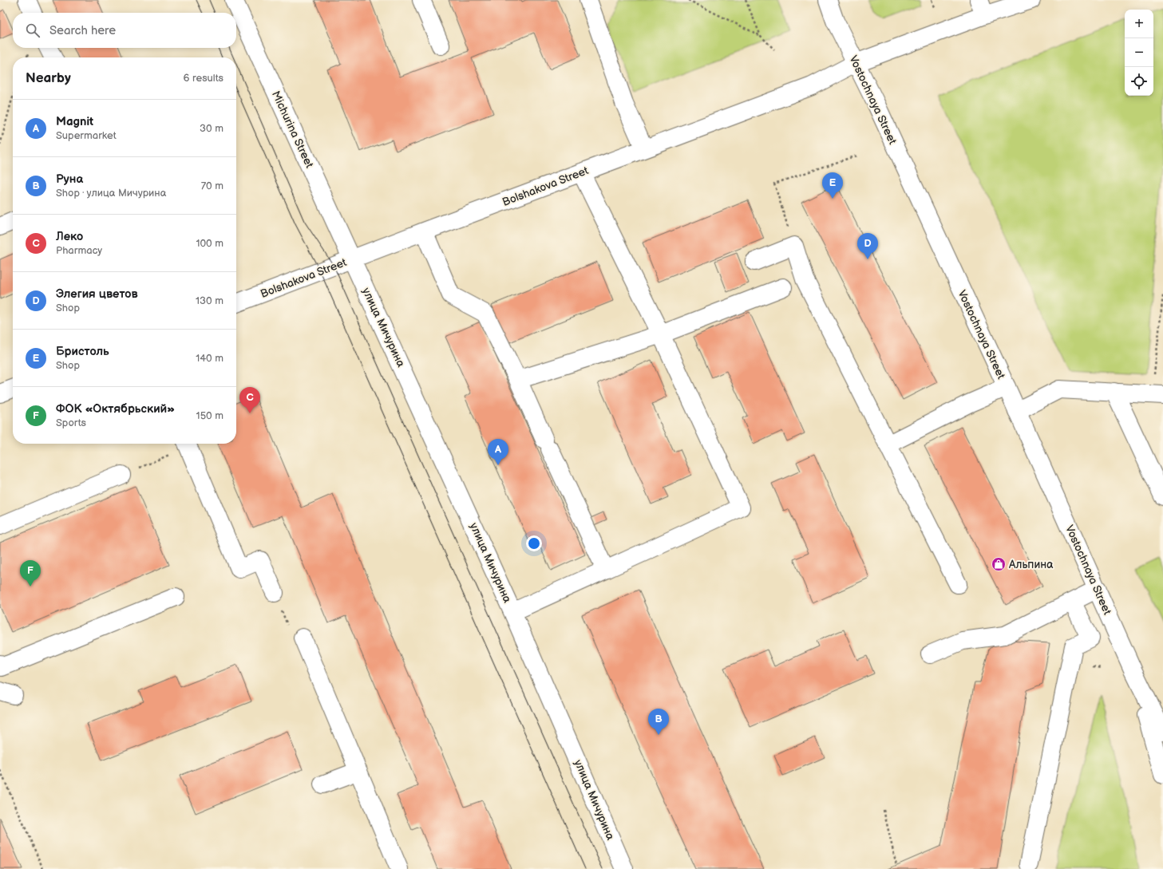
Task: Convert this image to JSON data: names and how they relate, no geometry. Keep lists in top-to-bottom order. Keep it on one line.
{"streets":{"street":["Vostochnaya Street","Michurina Street","Bolshakova Street","улица Мичурина"]},"crossings":[["Vostochnaya Street","Bolshakova Street"],["Michurina Street","Bolshakova Street"],["Michurina Street","улица Мичурина"],["Bolshakova Street","улица Мичурина"]],"places":{"shop":["Альпина"]},"page":{"map_buttons":["+","−"],"search":"Search here","heading":["Nearby","6 results"],"list":[{"mark":"A","name":"Magnit","note":"Supermarket","value":"30 m"},{"mark":"B","name":"Руна","note":"Shop · улица Мичурина","value":"70 m"},{"mark":"C","name":"Леко","note":"Pharmacy","value":"100 m"},{"mark":"D","name":"Элегия цветов","note":"Shop","value":"130 m"},{"mark":"E","name":"Бристоль","note":"Shop","value":"140 m"},{"mark":"F","name":"ФОК «Октябрьский»","note":"Sports","value":"150 m"}],"pins":["E","D","C","A","F","B"]}}
